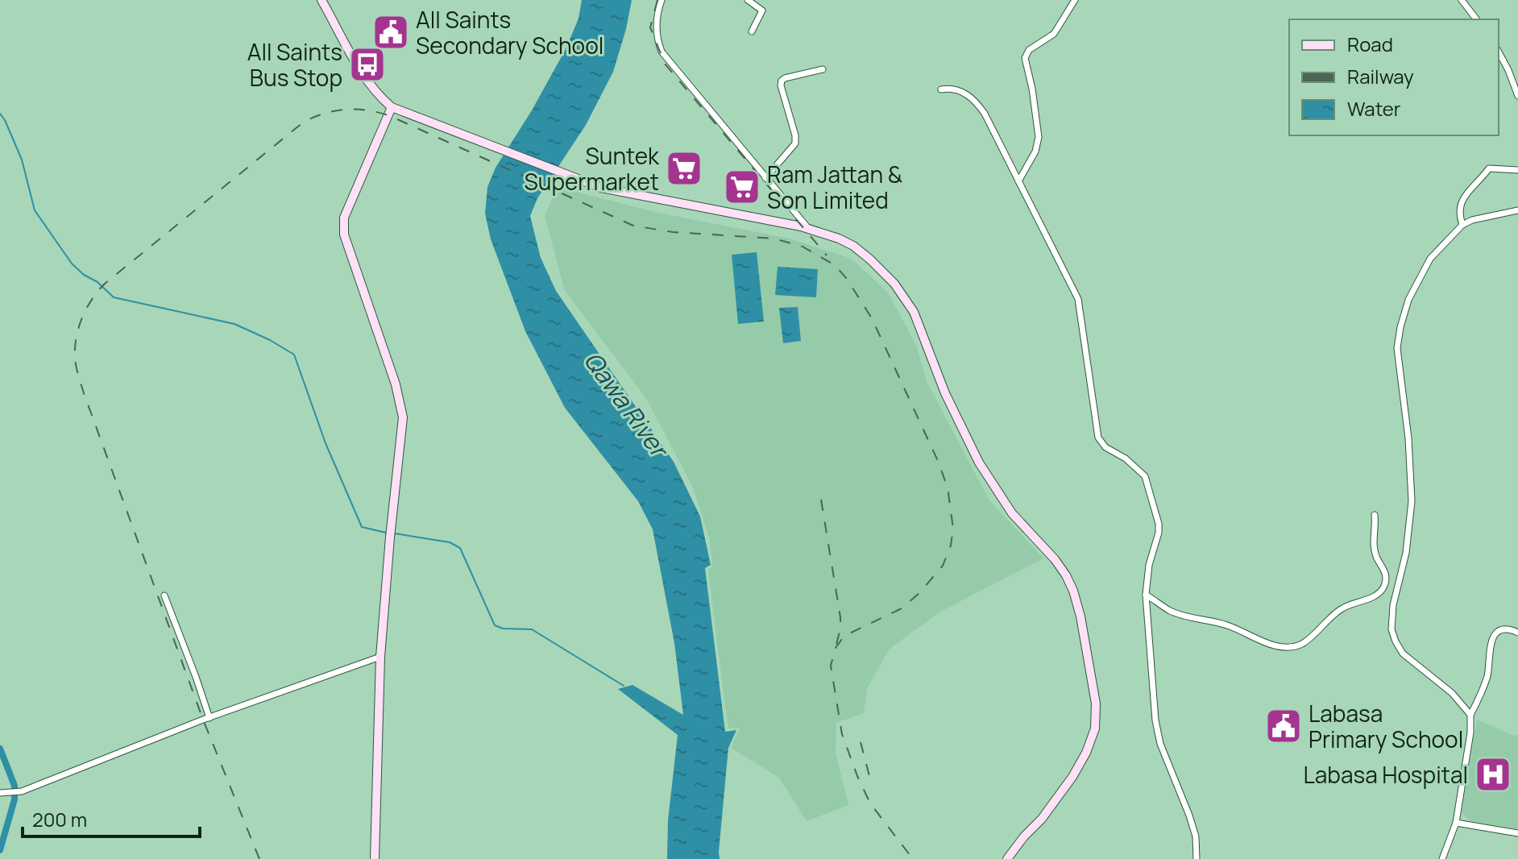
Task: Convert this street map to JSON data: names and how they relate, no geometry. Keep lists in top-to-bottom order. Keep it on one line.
{"water":["Qawa River"],"places":{"public building":["All Saints Secondary School","Labasa Primary School"],"bus stop":["All Saints Bus Stop"],"supermarket":["Suntek Supermarket","Ram Jattan & Son Limited"],"hospital":["Labasa Hospital"]},"legend":["Road","Railway","Water"],"scale_bar":"200 m"}
